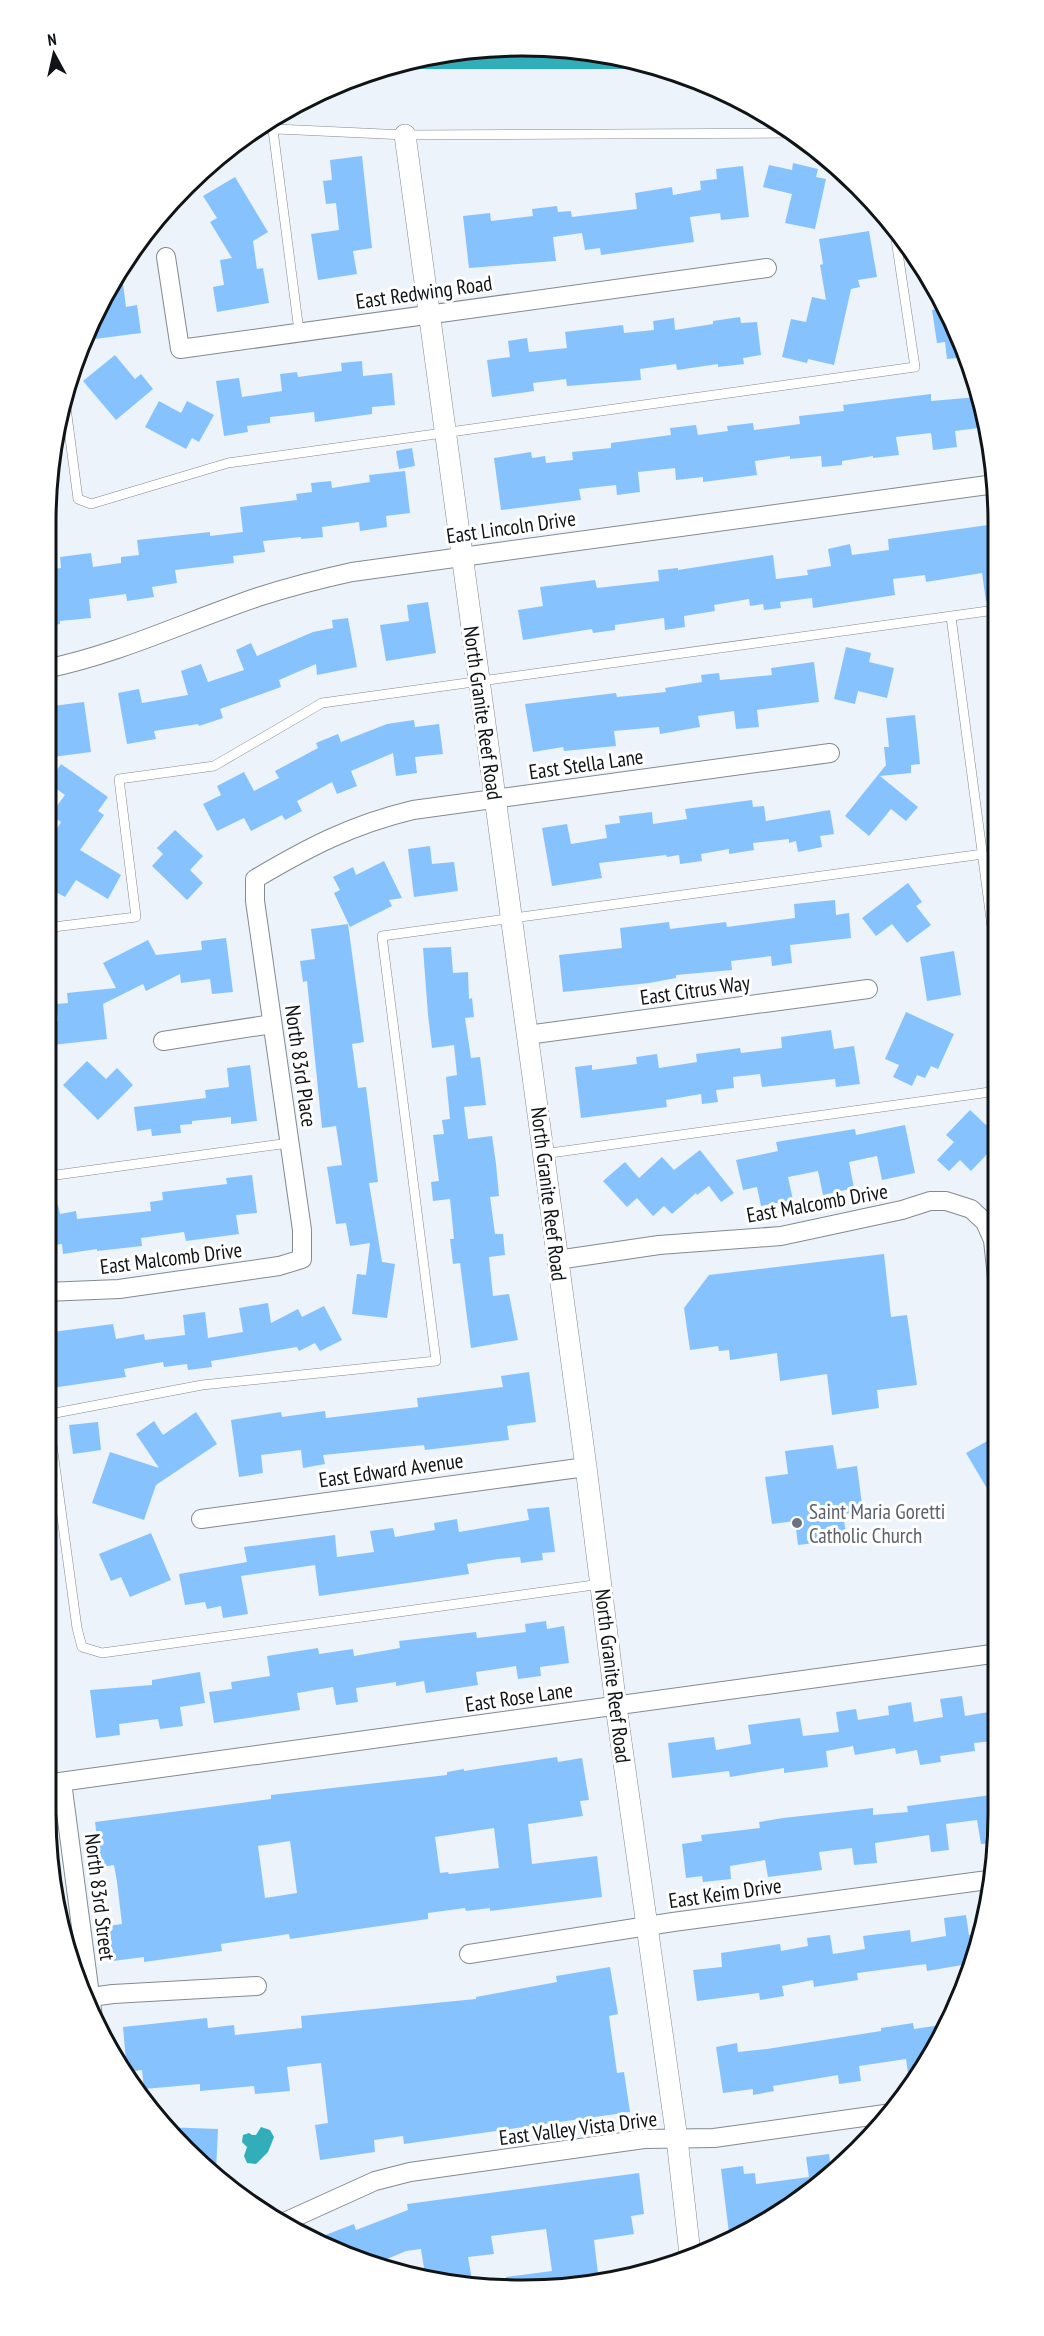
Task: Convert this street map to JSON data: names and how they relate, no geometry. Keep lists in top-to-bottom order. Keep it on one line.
{"streets":{"street":["East Redwing Road","East Lincoln Drive","North Granite Reef Road","East Stella Lane","East Citrus Way","North 83rd Place","East Malcomb Drive","East Edward Avenue","East Rose Lane","East Keim Drive","North 83rd Street","East Valley Vista Drive"]},"crossings":[["East Redwing Road","North Granite Reef Road"],["East Lincoln Drive","North Granite Reef Road"],["North Granite Reef Road","East Stella Lane"],["North Granite Reef Road","East Citrus Way"],["North Granite Reef Road","East Malcomb Drive"],["North Granite Reef Road","East Edward Avenue"],["North Granite Reef Road","East Rose Lane"],["North Granite Reef Road","East Keim Drive"],["North Granite Reef Road","East Valley Vista Drive"],["East Stella Lane","North 83rd Place"],["North 83rd Place","East Malcomb Drive"]],"places":["Saint Maria Goretti Catholic Church"],"north":"top"}
